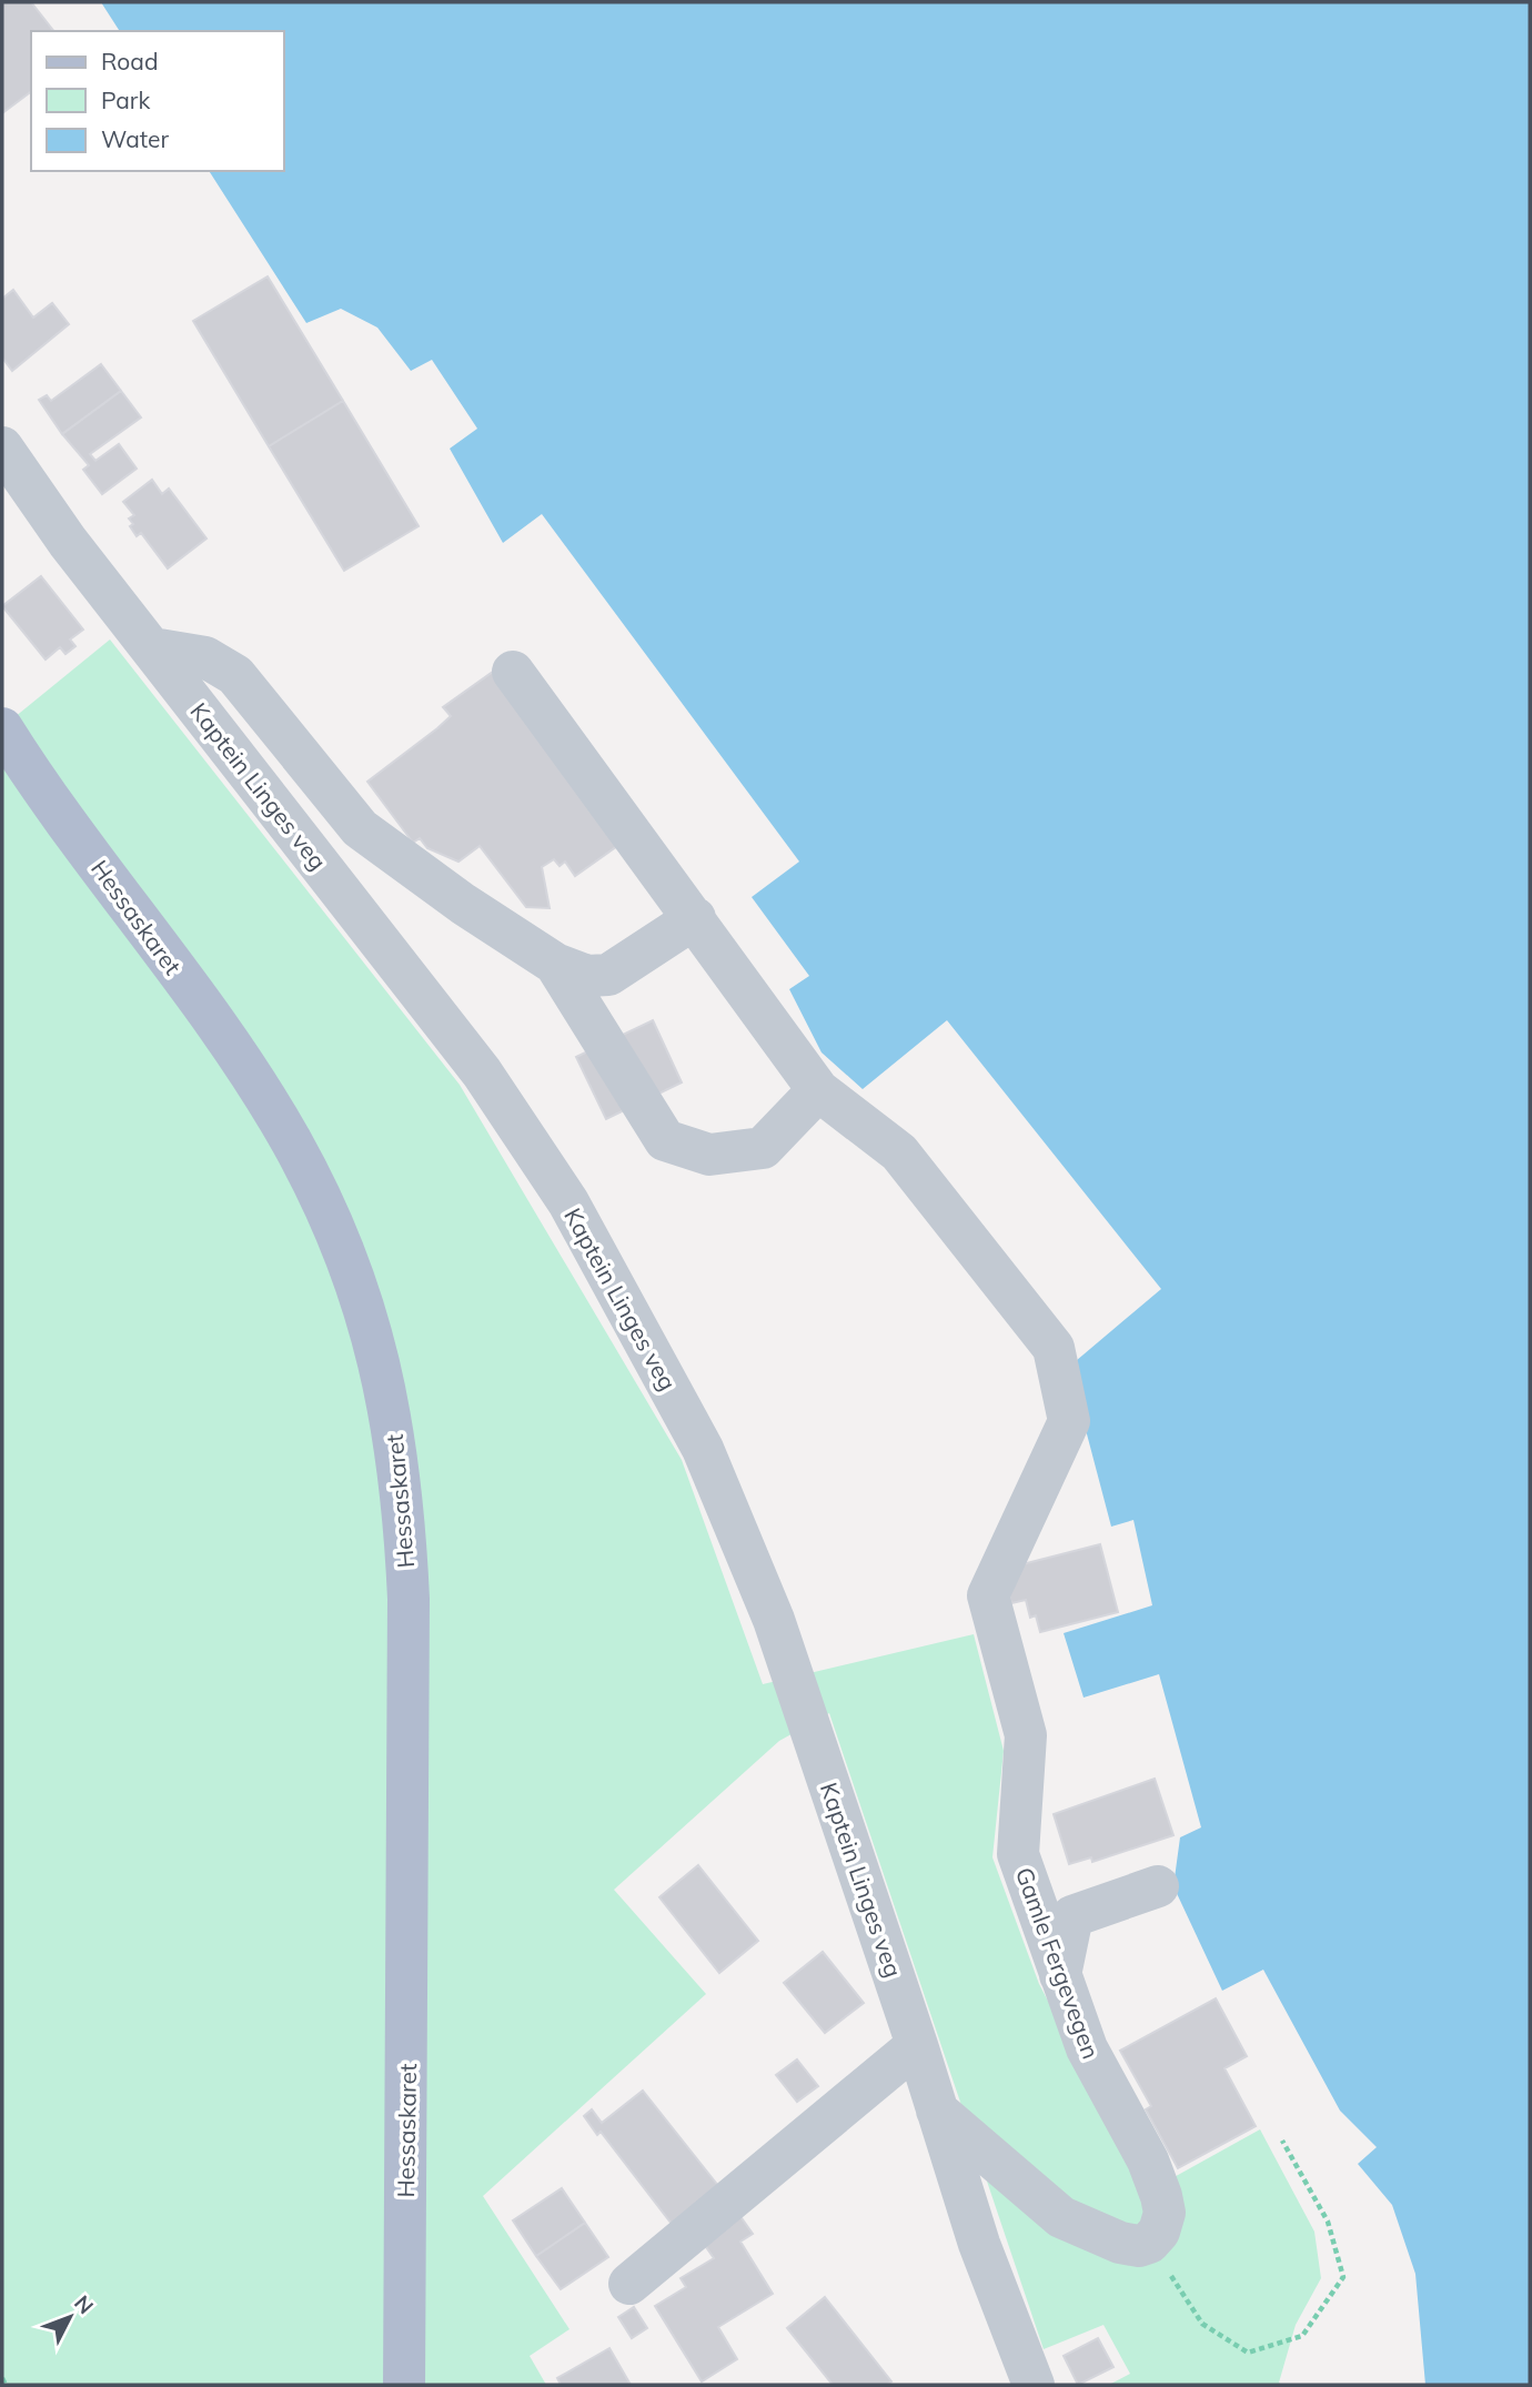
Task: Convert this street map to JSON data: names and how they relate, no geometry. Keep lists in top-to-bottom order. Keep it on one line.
{"streets":{"main road":["Hessaskaret"],"street":["Kaptein Linges veg","Gamle Fergevegen"]},"legend":["Road","Park","Water"],"north":"top right"}
